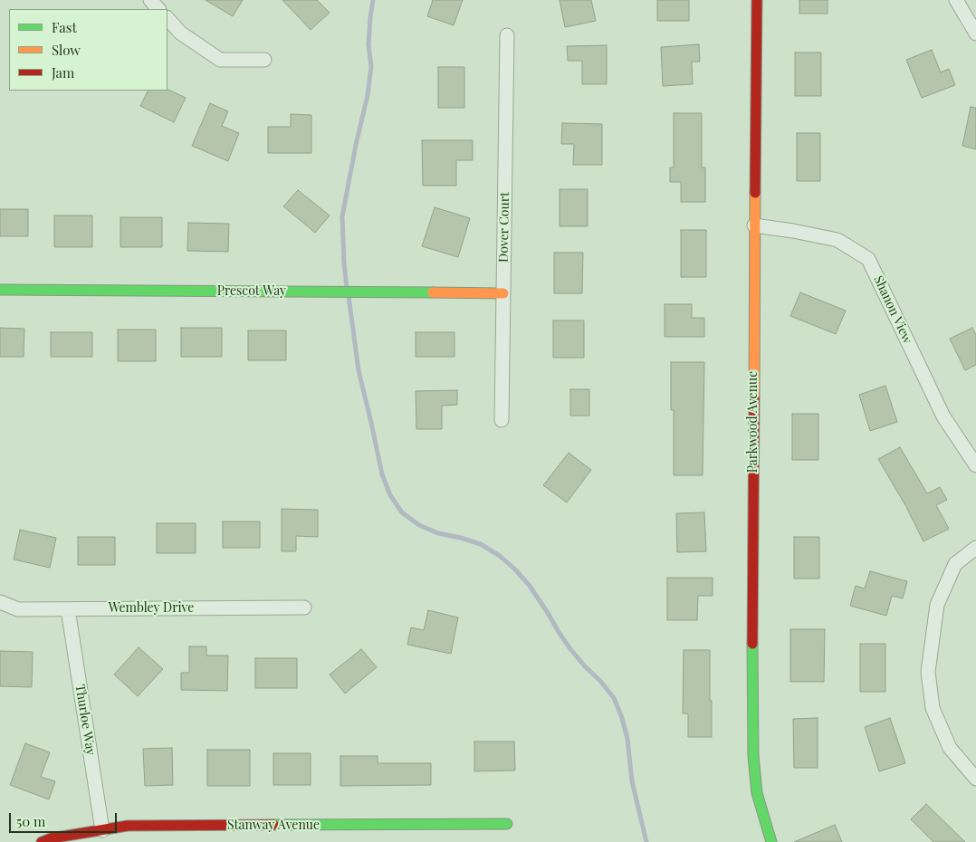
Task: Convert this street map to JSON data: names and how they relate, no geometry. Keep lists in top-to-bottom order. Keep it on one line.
{"streets":{"street":["Dover Court","Prescot Way","Shanon View","Parkwood Avenue","Wembley Drive","Thurloe Way","Stanway Avenue"]},"crossings":[["Dover Court","Prescot Way"],["Shanon View","Parkwood Avenue"],["Wembley Drive","Thurloe Way"],["Thurloe Way","Stanway Avenue"]],"legend":["Fast","Slow","Jam"],"scale_bar":"50 m"}
